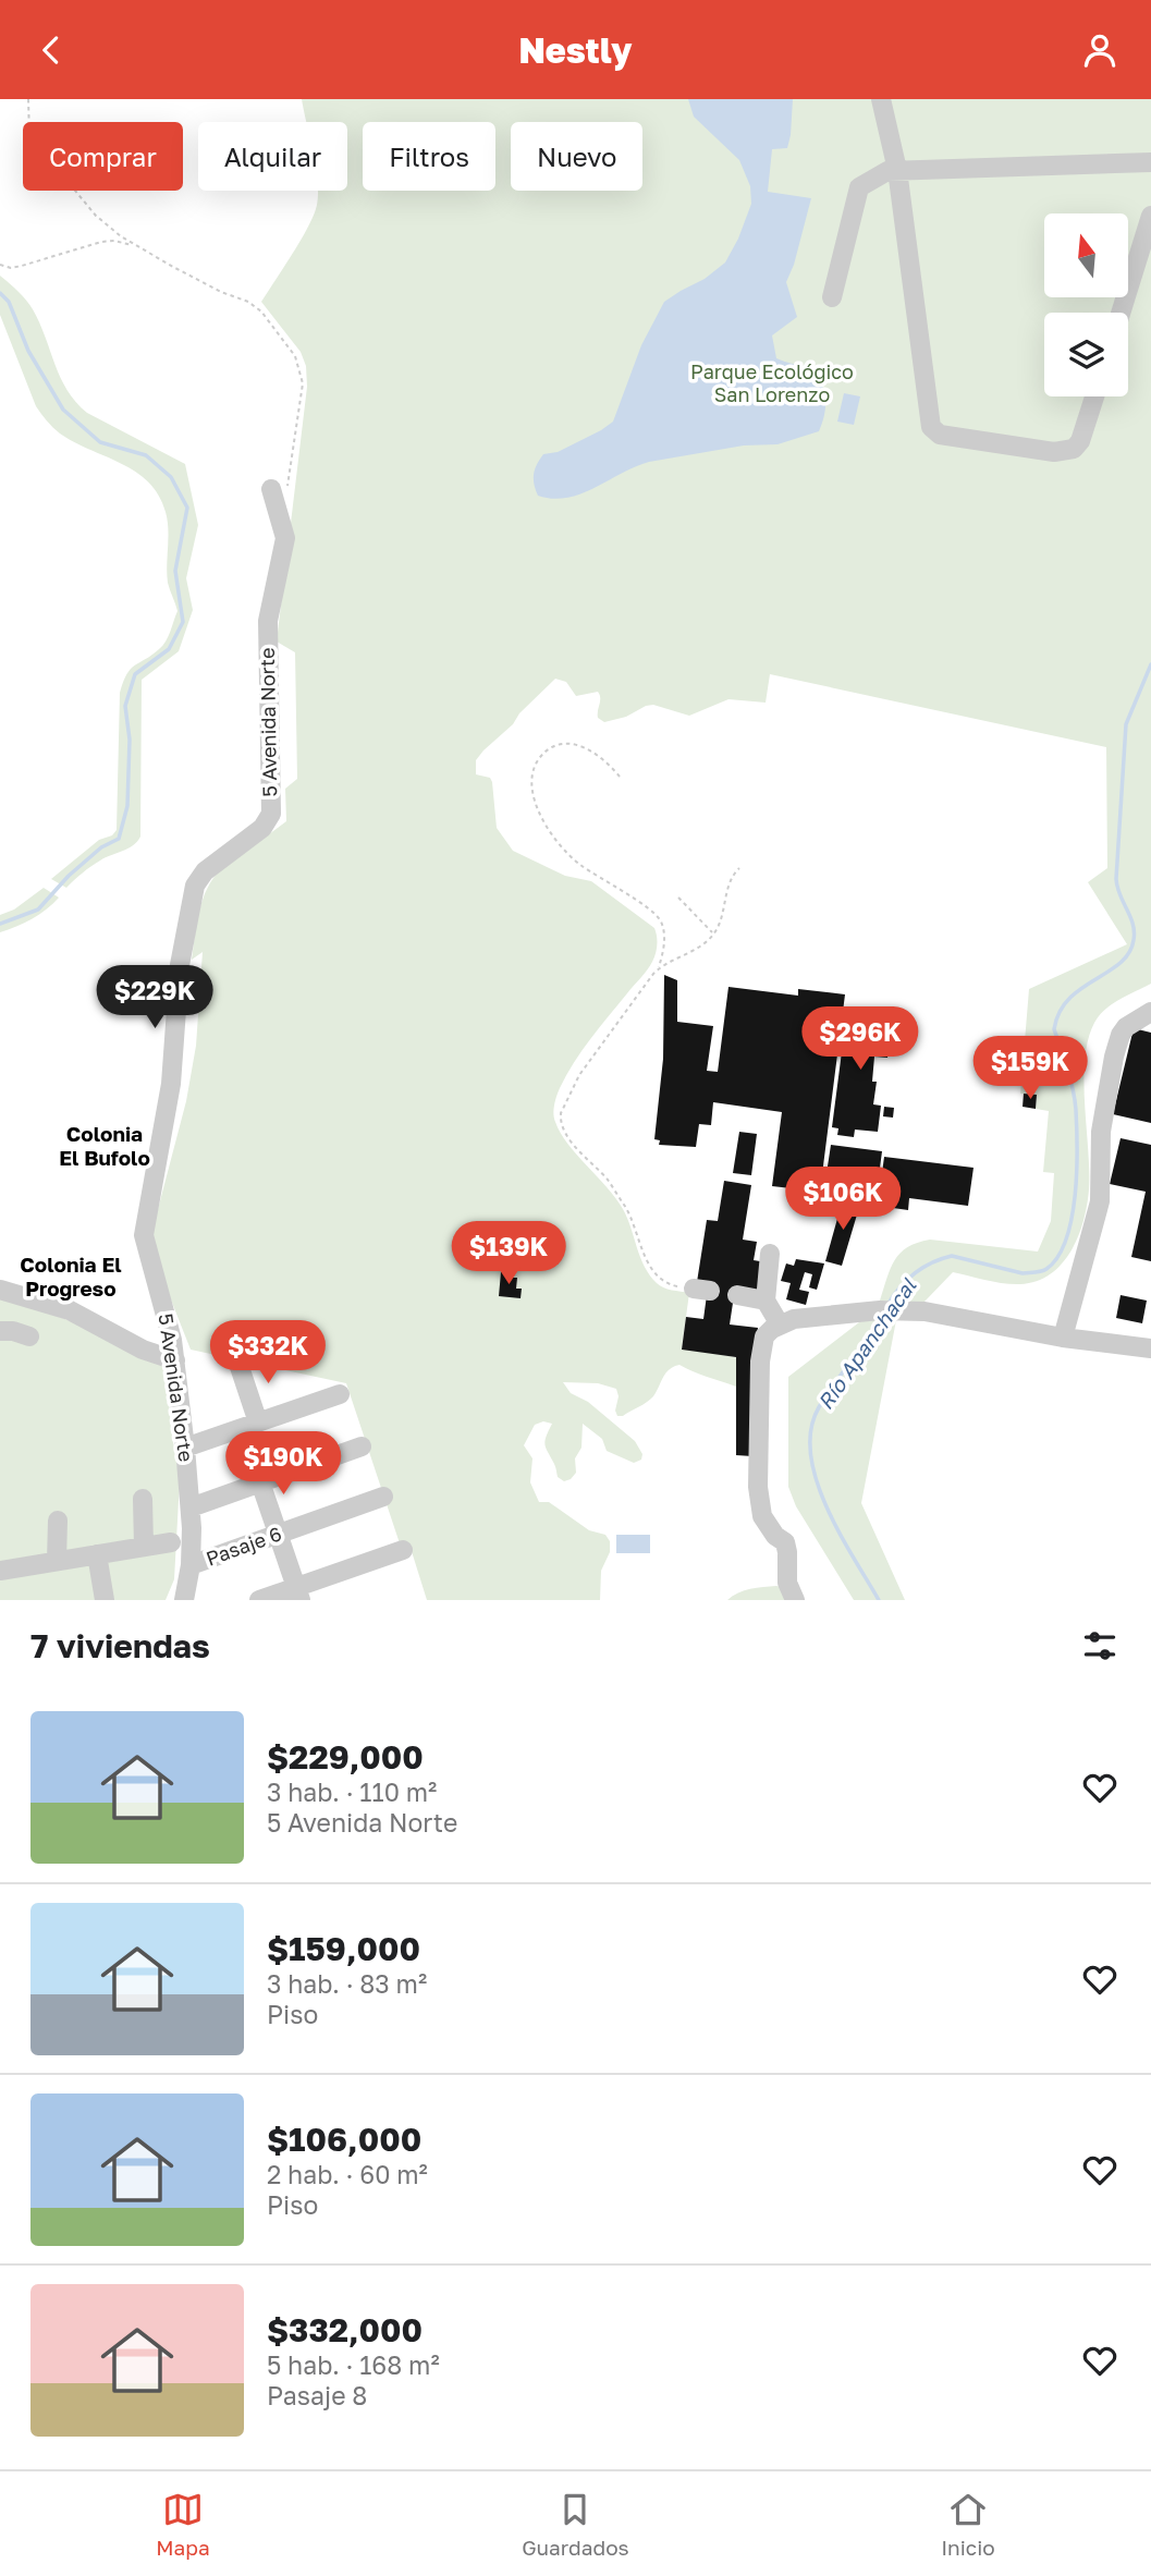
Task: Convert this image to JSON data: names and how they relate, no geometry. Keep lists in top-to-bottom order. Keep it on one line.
{"streets":{"street":["5 Avenida Norte","Pasaje 6"]},"crossings":[["5 Avenida Norte","Pasaje 6"]],"districts":["Colonia El Bufolo","Colonia El Progreso"],"water":["Río Apanchacal"],"parks":["Parque Ecológico San Lorenzo"],"north":"top","page":{"header":"Nestly","chip":["Comprar","Alquilar","Filtros","Nuevo"],"price":["$229K","$296K","$159K","$106K","$139K","$332K","$190K"],"heading":"7 viviendas","list":[{"name":"$229,000","note":"3 hab. · 110 m² · 5 Avenida Norte"},{"name":"$159,000","note":"3 hab. · 83 m² · Piso"},{"name":"$106,000","note":"2 hab. · 60 m² · Piso"},{"name":"$332,000","note":"5 hab. · 168 m² · Pasaje 8"}],"tabs":["Mapa","Guardados","Inicio"]}}
